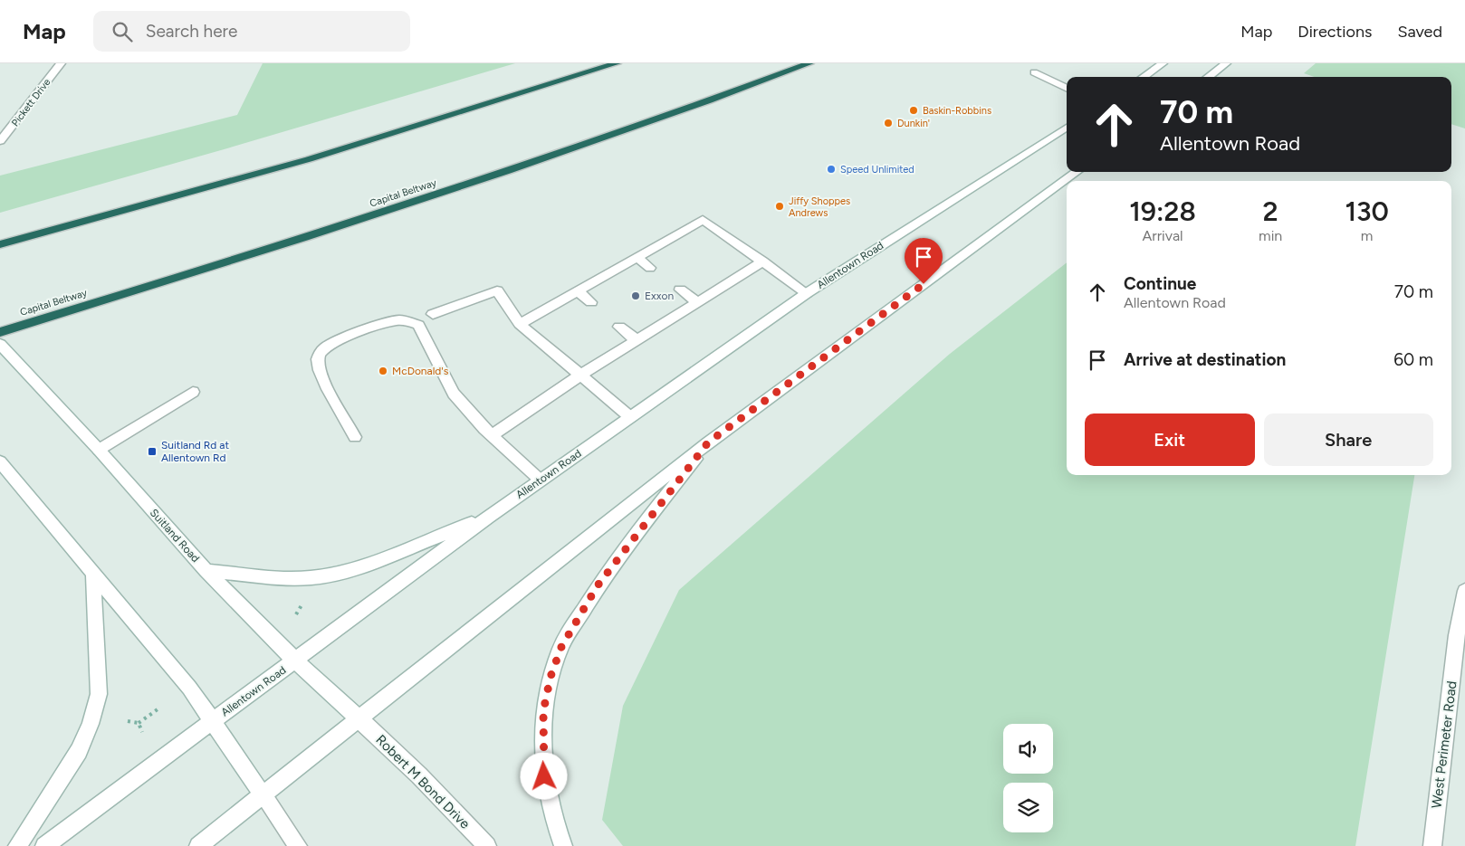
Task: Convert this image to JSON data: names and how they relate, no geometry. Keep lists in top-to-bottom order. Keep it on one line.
{"streets":{"highway":["Capital Beltway"],"main road":["Pickett Drive","Allentown Road","Suitland Road","West Perimeter Road","Robert M Bond Drive"]},"crossings":[["Allentown Road","Suitland Road"],["Suitland Road","Robert M Bond Drive"]],"places":{"other":["Baskin-Robbins","Dunkin'","Speed Unlimited","Jiffy Shoppes Andrews","Exxon","McDonald's"],"transit":["Suitland Rd at Allentown Rd"]},"page":{"header":"Map","search":"Search here","nav":["Map","Directions","Saved"],"turn":["70 m","Allentown Road"],"eta":["19:28","Arrival","2","min","130","m"],"list":[{"name":"Continue","note":"Allentown Road","value":"70 m"},{"name":"Arrive at destination","value":"60 m"}],"buttons":["Exit","Share"]}}
